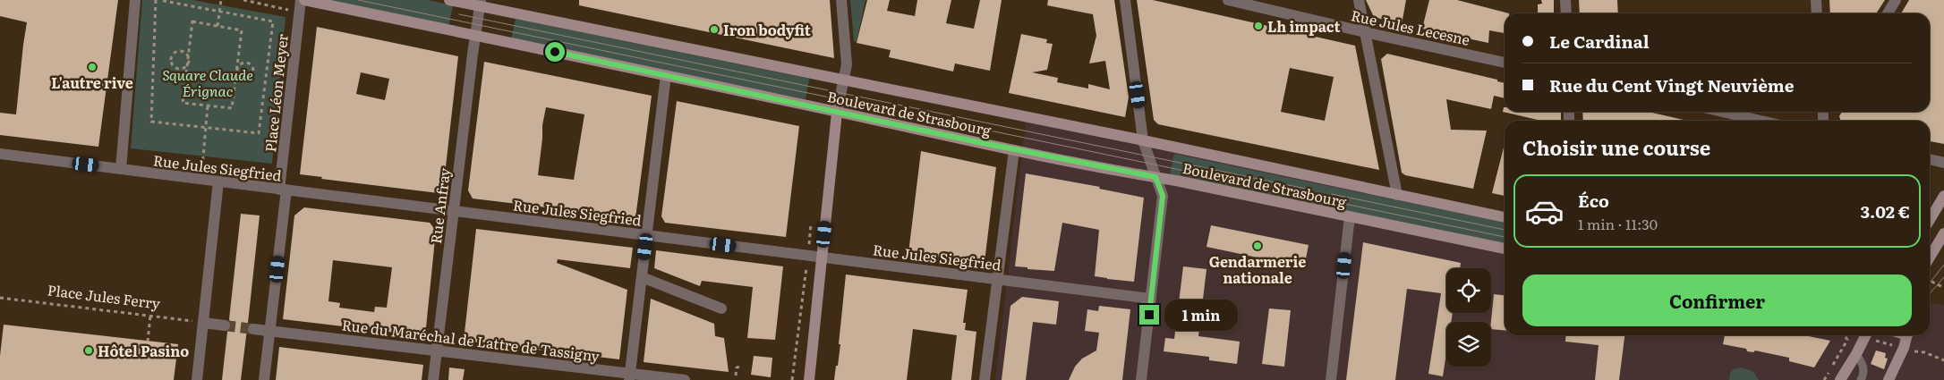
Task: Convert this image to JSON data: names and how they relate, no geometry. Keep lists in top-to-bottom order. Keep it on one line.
{"streets":{"street":["Rue Jules Lecesne","Place Léon Meyer","Boulevard de Strasbourg","Rue Jules Siegfried","Rue Anfray","Rue du Maréchal de Lattre de Tassigny"],"path":["Place Jules Ferry"]},"crossings":[["Place Léon Meyer","Rue Jules Siegfried"],["Place Léon Meyer","Rue du Maréchal de Lattre de Tassigny"],["Boulevard de Strasbourg","Rue Anfray"],["Rue Jules Siegfried","Rue Anfray"],["Rue Anfray","Rue du Maréchal de Lattre de Tassigny"]],"parks":["Square Claude Érignac"],"places":["Lh impact","Iron bodyfit","L'autre rive","Gendarmerie nationale","Hôtel Pasino"],"page":{"banner":["Le Cardinal","Rue du Cent Vingt Neuvième"],"heading":"Choisir une course","list":[{"name":"Éco","note":"1 min · 11:30","value":"3.02 €"}],"buttons":"Confirmer","bubble":"1 min"}}
